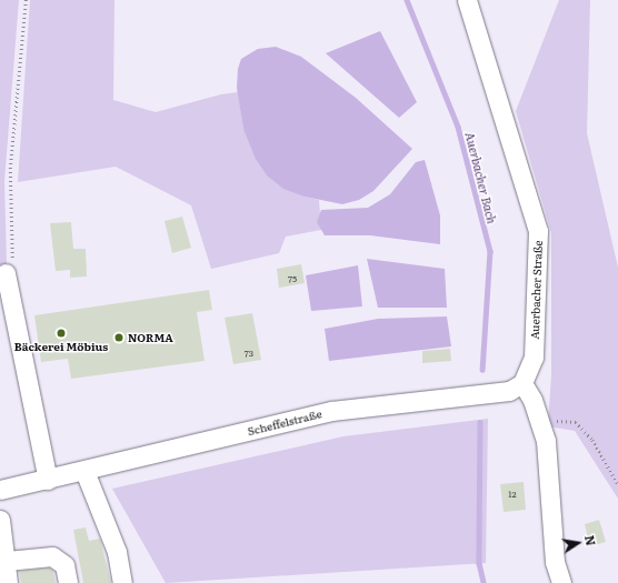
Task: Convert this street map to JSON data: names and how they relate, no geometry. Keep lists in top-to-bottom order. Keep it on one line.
{"streets":{"street":["Auerbacher Straße","Scheffelstraße"]},"crossings":[["Auerbacher Straße","Scheffelstraße"]],"water":["Auerbacher Bach"],"places":["Bäckerei Möbius","NORMA"],"house_numbers":["75","73","12"],"north":"right"}
